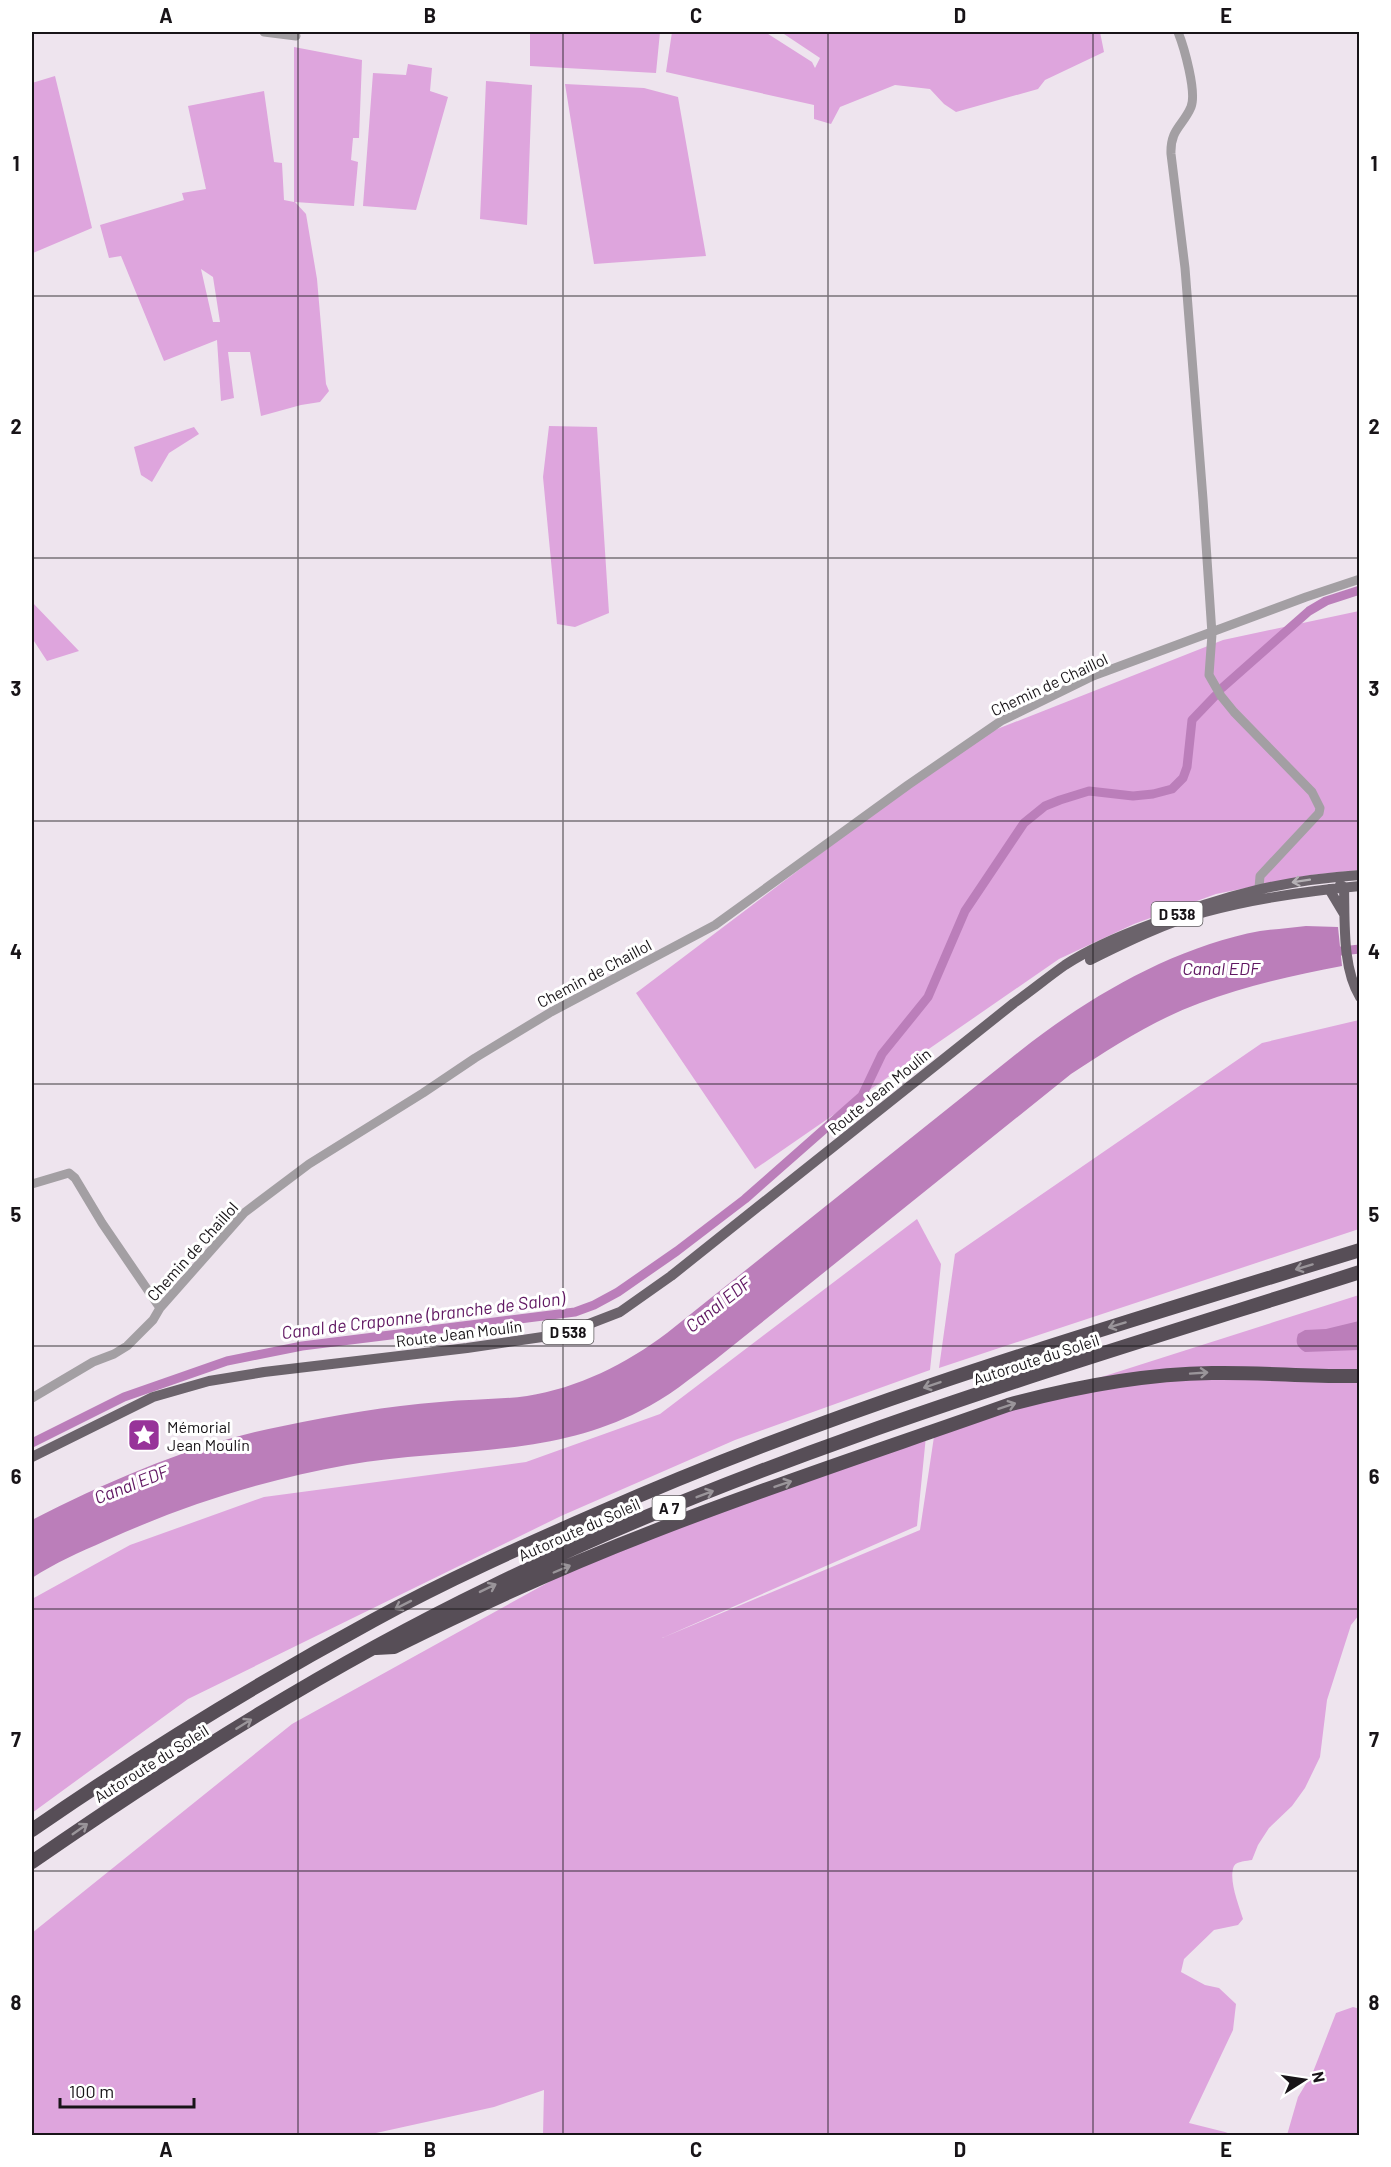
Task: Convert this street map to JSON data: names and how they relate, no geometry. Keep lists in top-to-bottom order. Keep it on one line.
{"streets":{"highway":["Autoroute du Soleil","A 7"],"main road":["D 538","Route Jean Moulin"],"street":["Chemin de Chaillol"]},"crossings":[["D 538","Route Jean Moulin"]],"water":["Canal EDF","Canal de Craponne (branche de Salon)"],"places":{"place":["Mémorial Jean Moulin"]},"scale_bar":"100 m","north":"right","grid":{"columns":["A","B","C","D","E"],"rows":["1","2","3","4","5","6","7","8"]}}
